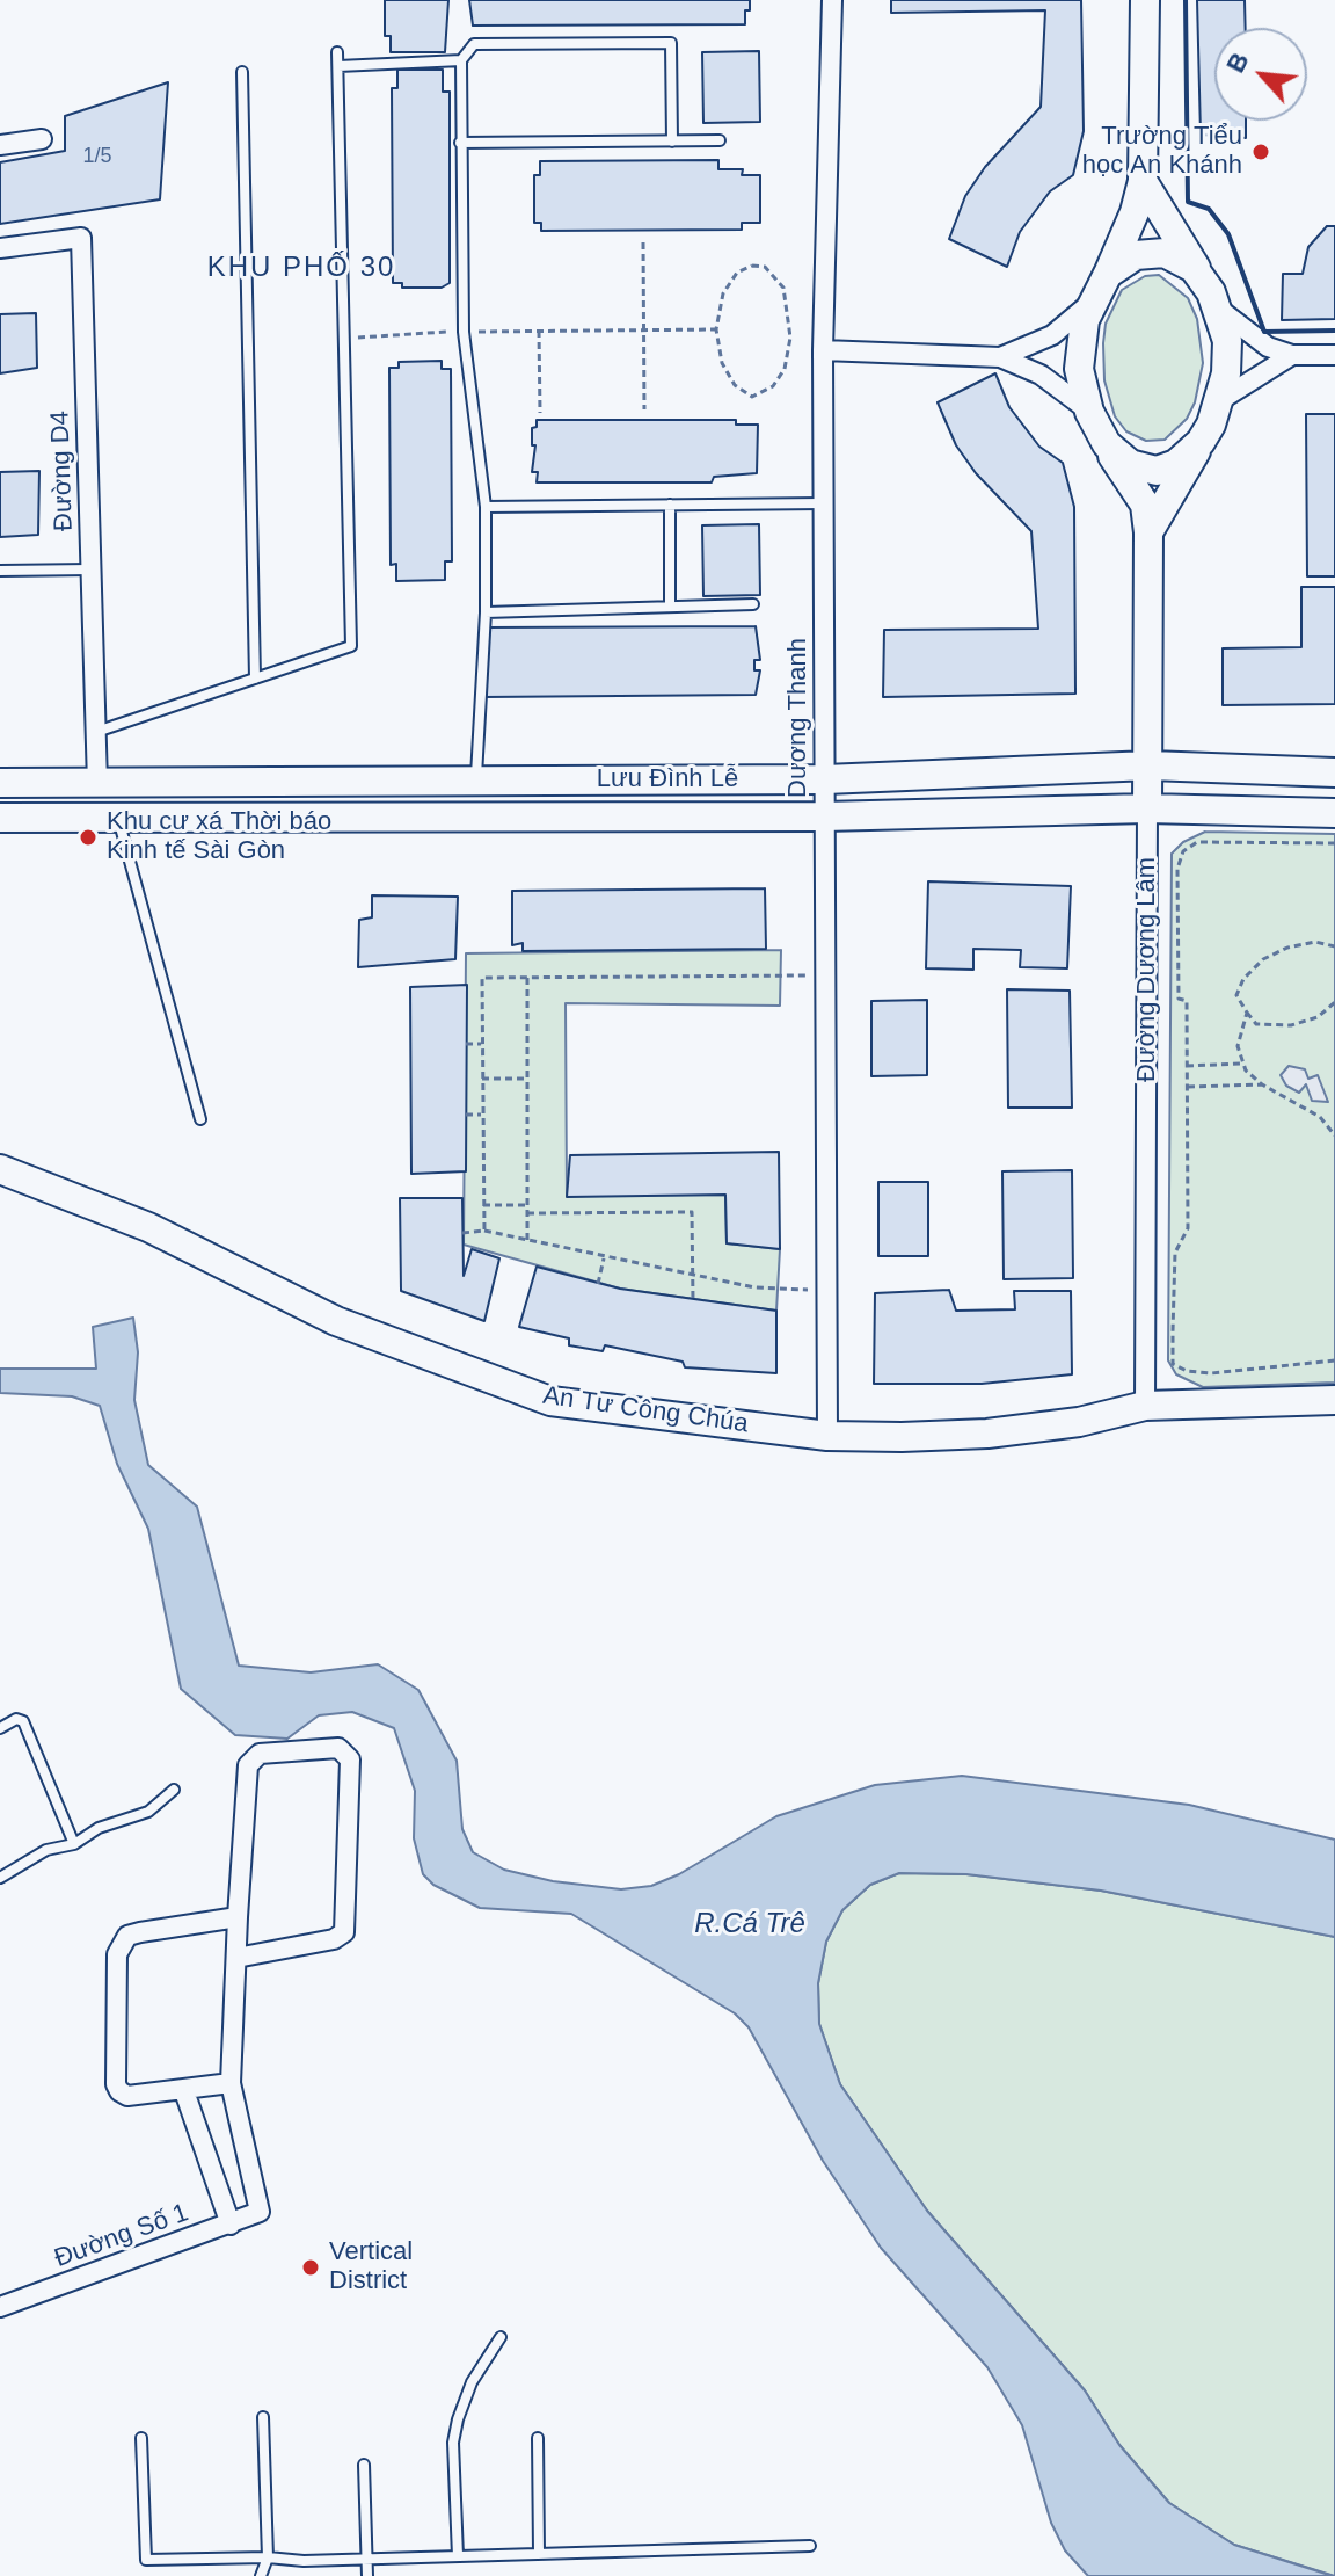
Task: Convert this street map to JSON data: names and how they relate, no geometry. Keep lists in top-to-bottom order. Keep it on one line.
{"streets":{"street":["Đường D4","Dương Thanh","Lưu Đình Lễ","Đường Dương Lâm","An Tư Công Chúa","Đường Số 1"]},"crossings":[["Đường D4","Lưu Đình Lễ"],["Dương Thanh","Lưu Đình Lễ"],["Dương Thanh","An Tư Công Chúa"],["Lưu Đình Lễ","Đường Dương Lâm"],["Đường Dương Lâm","An Tư Công Chúa"]],"districts":["KHU PHỐ 30"],"water":["R.Cá Trê"],"places":["Trường Tiểu học An Khánh","Khu cư xá Thời báo Kinh tế Sài Gòn","Vertical District"],"house_numbers":["1/5"],"north":"top left"}
